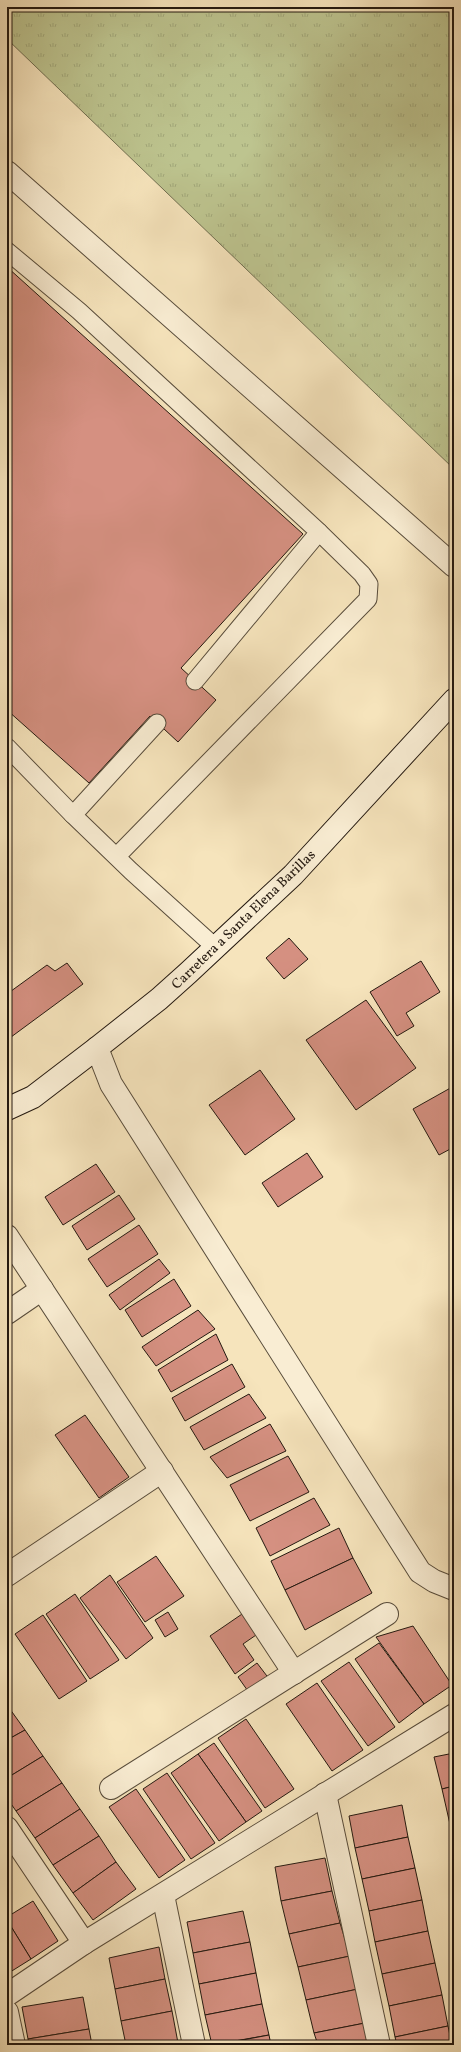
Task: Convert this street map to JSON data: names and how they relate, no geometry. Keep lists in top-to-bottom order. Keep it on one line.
{"streets":{"street":["Carretera a Santa Elena Barillas"]}}
